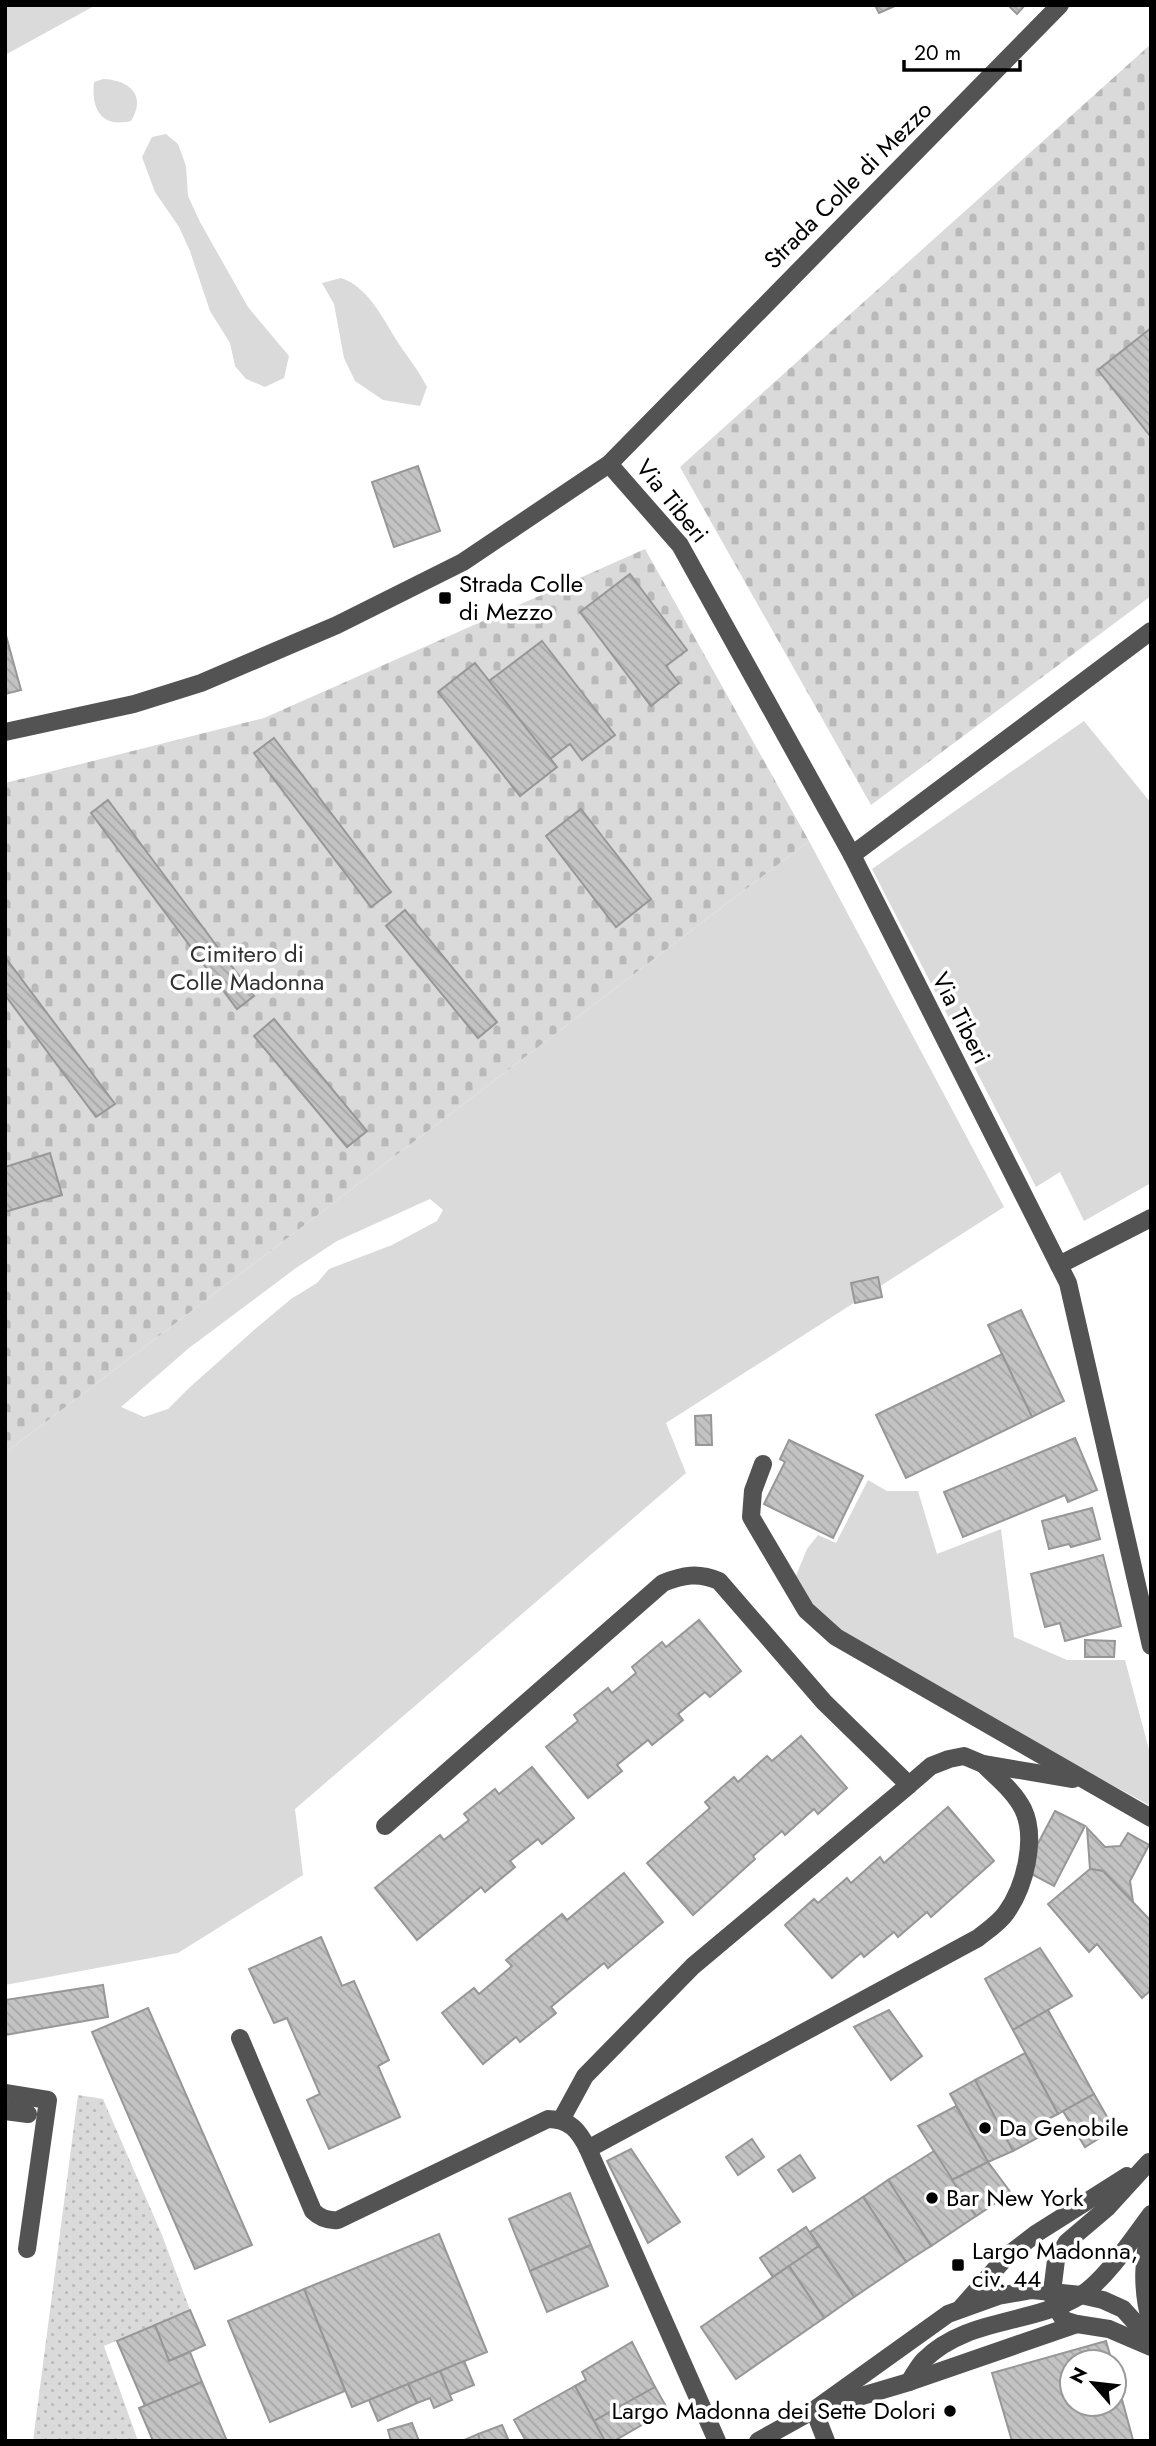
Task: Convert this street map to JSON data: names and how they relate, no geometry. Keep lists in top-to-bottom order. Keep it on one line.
{"streets":{"street":["Strada Colle di Mezzo","Via Tiberi"]},"crossings":[["Strada Colle di Mezzo","Via Tiberi"]],"parks":["Cimitero di Colle Madonna"],"places":{"transit":["Strada Colle di Mezzo","Largo Madonna, civ. 44"],"other":["Da Genobile","Bar New York","Largo Madonna dei Sette Dolori"]},"scale_bar":"20 m","north":"top left"}
